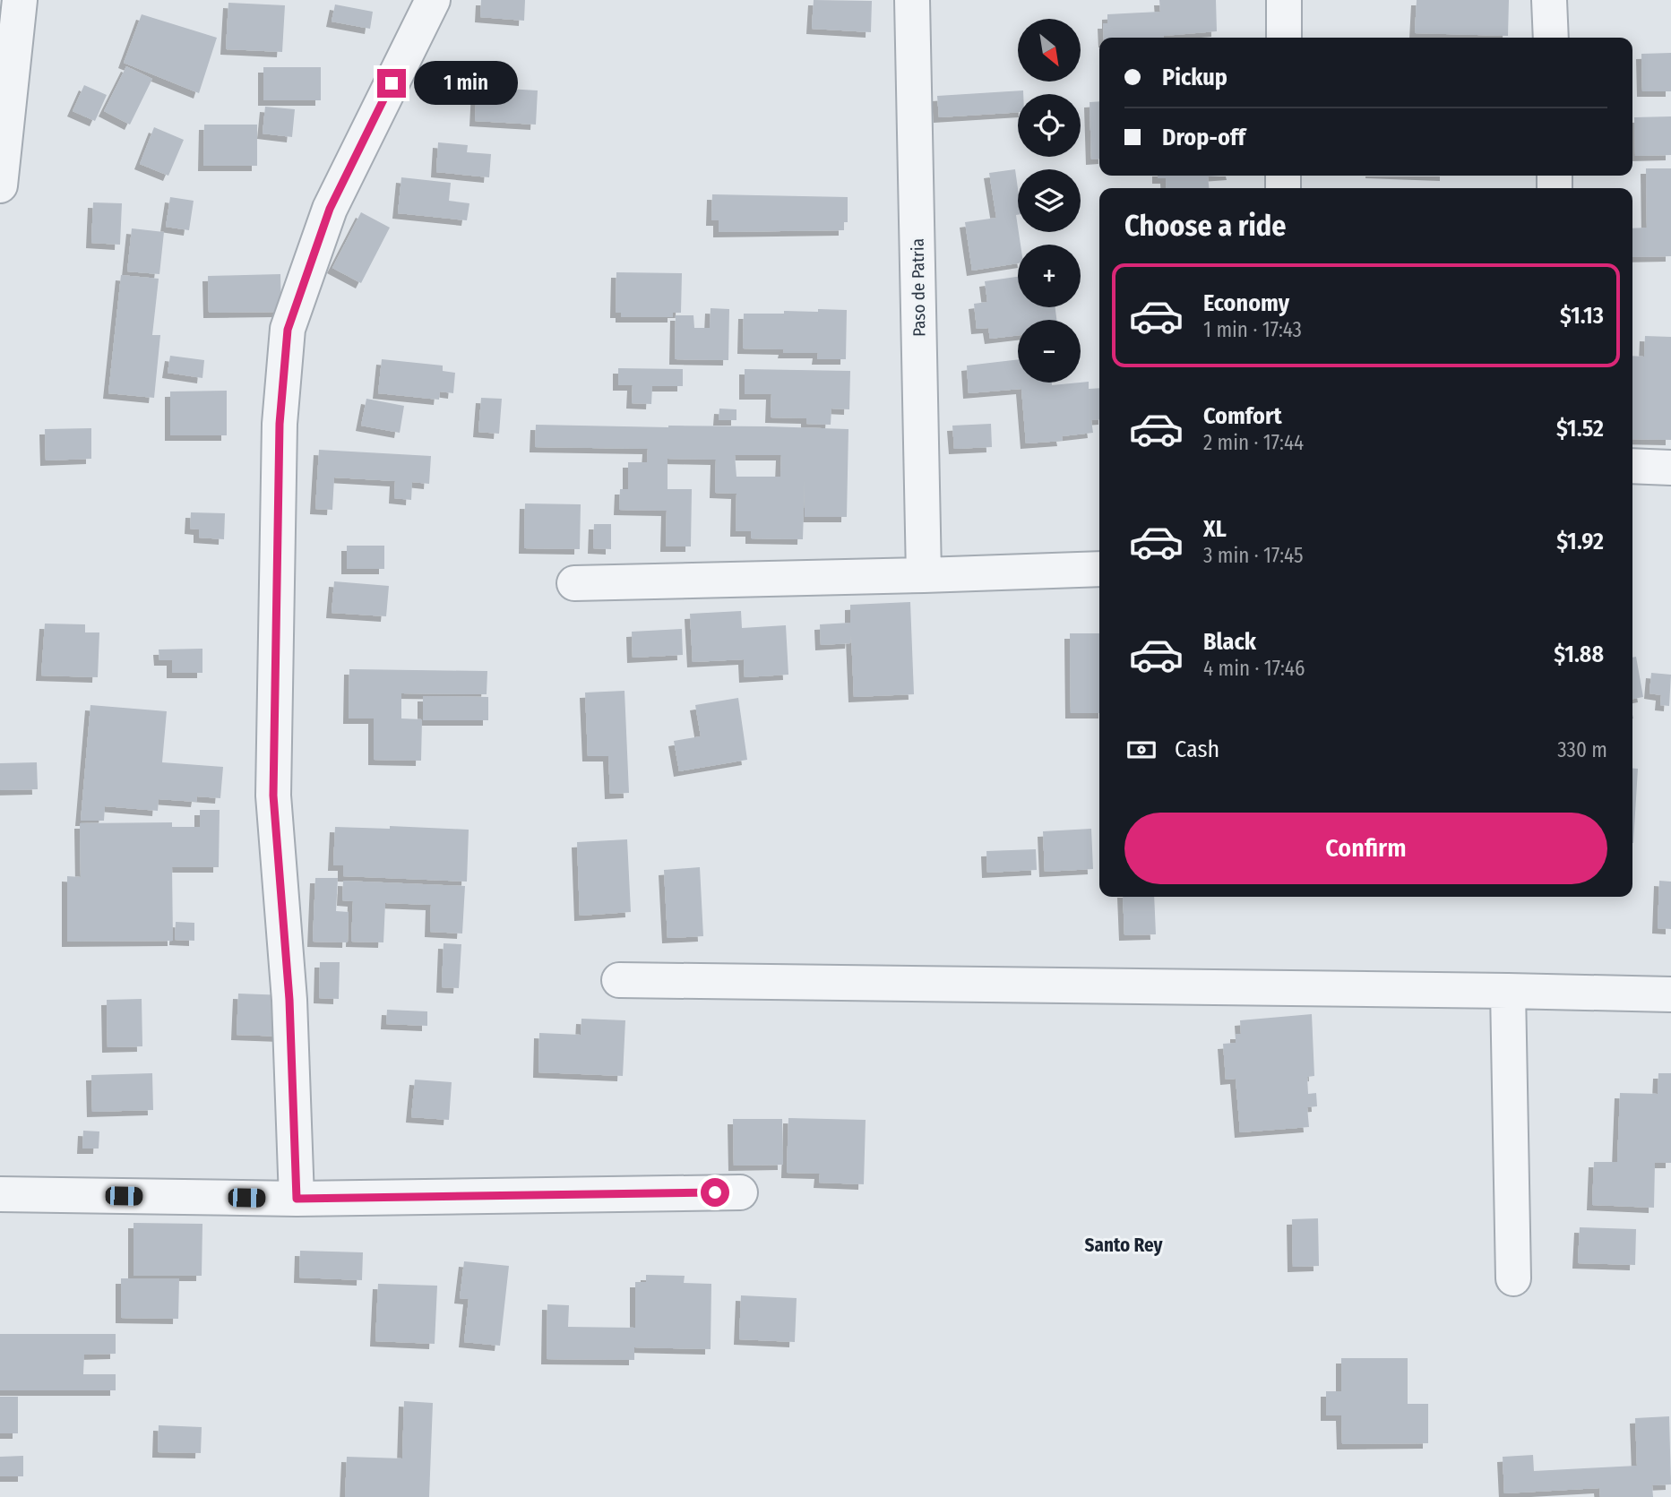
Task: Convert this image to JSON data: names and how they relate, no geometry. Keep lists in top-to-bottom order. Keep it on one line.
{"streets":{"street":["Paso de Patria"]},"districts":["Santo Rey"],"north":"bottom right","page":{"map_buttons":["+","−"],"banner":["Pickup","Drop-off"],"bubble":"1 min","heading":"Choose a ride","list":[{"name":"Economy","note":"1 min · 17:43","value":"$1.13"},{"name":"Comfort","note":"2 min · 17:44","value":"$1.52"},{"name":"XL","note":"3 min · 17:45","value":"$1.92"},{"name":"Black","note":"4 min · 17:46","value":"$1.88"}],"pay":["Cash","330 m"],"buttons":"Confirm"}}
